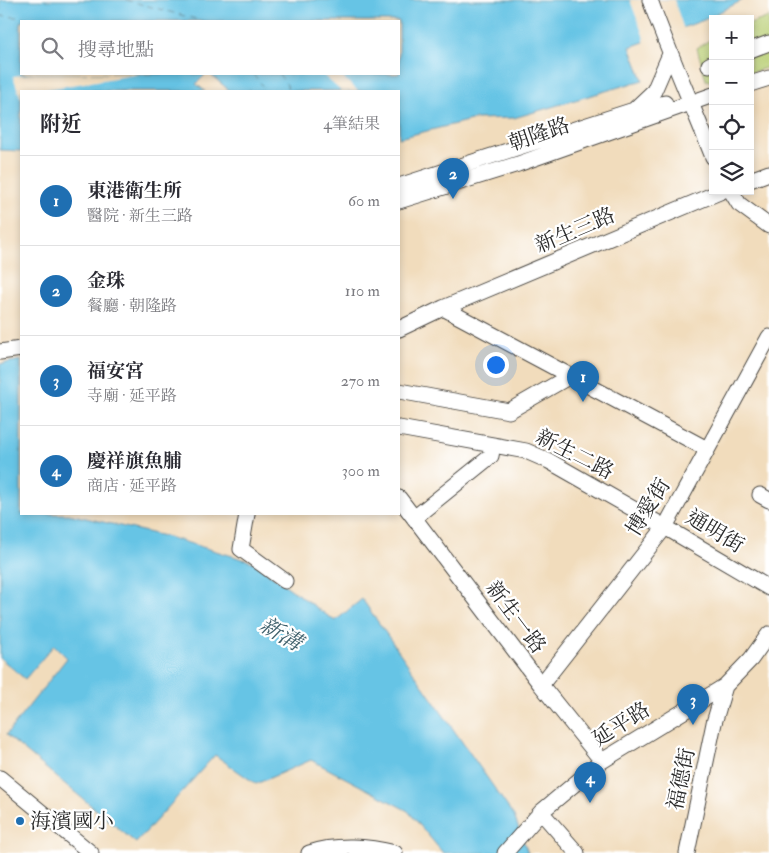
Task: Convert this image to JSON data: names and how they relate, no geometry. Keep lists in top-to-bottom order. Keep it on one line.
{"streets":{"street":["朝隆路","新生三路","新生二路","博愛街","通明街","新生一路","延平路","福德街"]},"crossings":[["新生二路","博愛街"],["新生二路","通明街"],["博愛街","通明街"],["博愛街","新生一路"],["新生一路","延平路"],["延平路","福德街"]],"water":["新溝"],"places":["海濱國小"],"page":{"map_buttons":["+","−"],"search":"搜尋地點","heading":["附近","4筆結果"],"list":[{"mark":"1","name":"東港衛生所","note":"醫院 · 新生三路","value":"60 m"},{"mark":"2","name":"金珠","note":"餐廳 · 朝隆路","value":"110 m"},{"mark":"3","name":"福安宮","note":"寺廟 · 延平路","value":"270 m"},{"mark":"4","name":"慶祥旗魚脯","note":"商店 · 延平路","value":"300 m"}],"pins":["2","1","3","4"]}}
